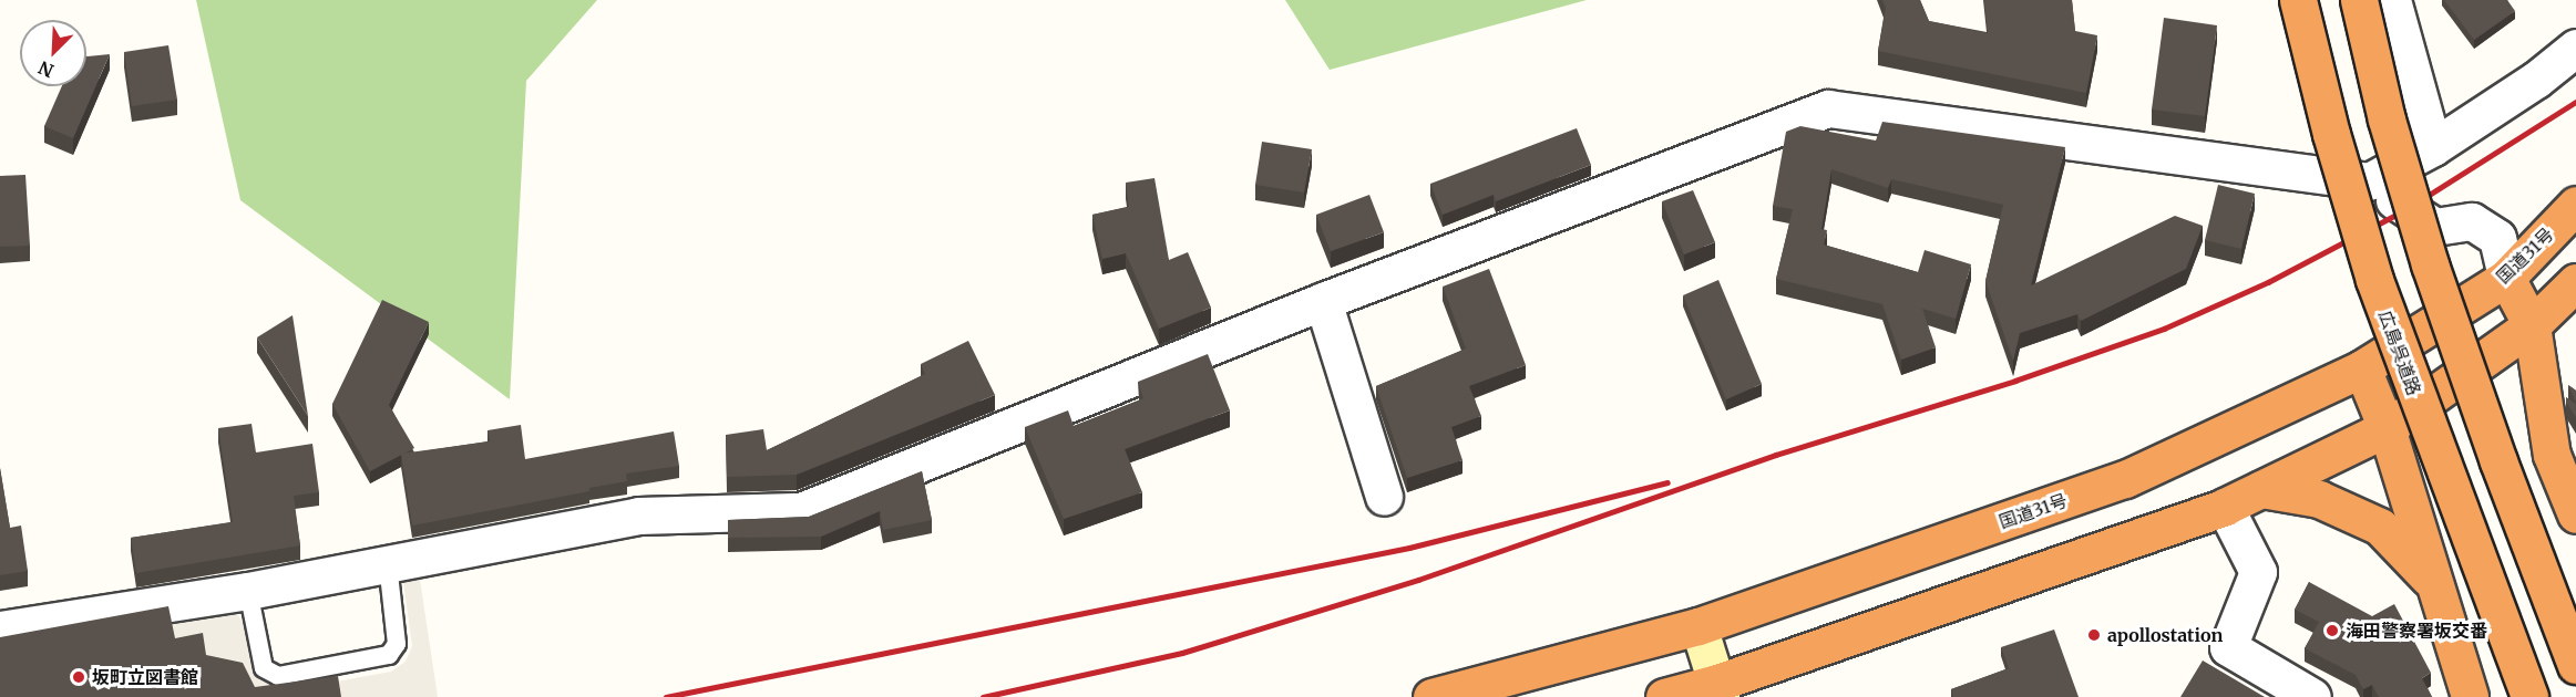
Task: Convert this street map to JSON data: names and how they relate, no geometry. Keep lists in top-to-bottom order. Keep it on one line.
{"streets":{"highway":["国道31号","広島呉道路"]},"places":["海田警察署坂交番","apollostation","坂町立図書館"],"north":"bottom left"}
